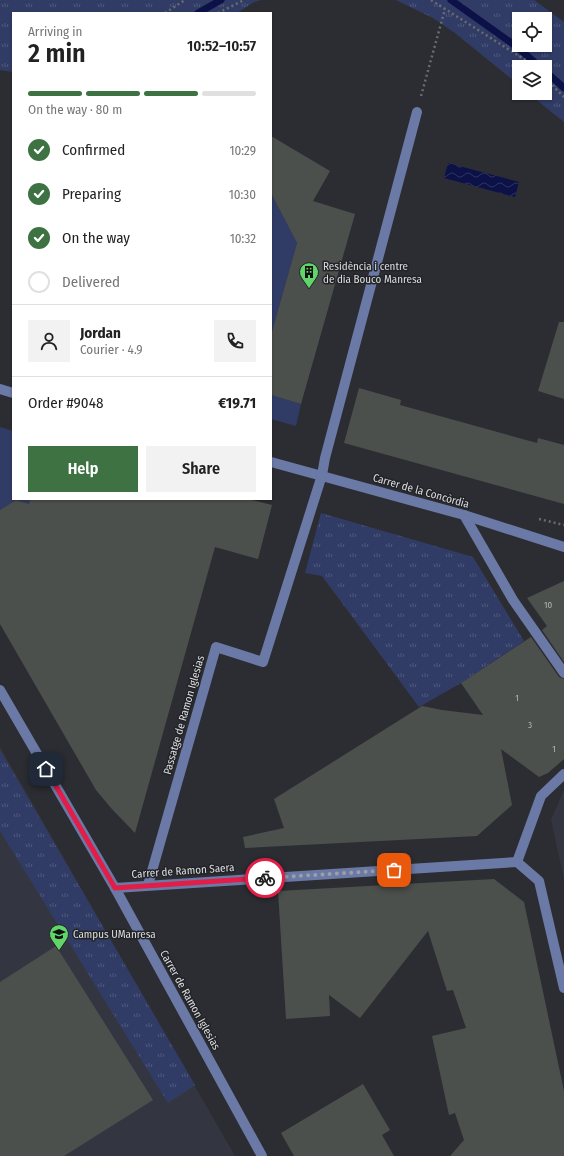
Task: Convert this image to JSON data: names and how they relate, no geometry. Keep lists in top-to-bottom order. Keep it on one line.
{"streets":{"street":["Carrer de la Concòrdia","Passatge de Ramon Iglesias","Carrer de Ramon Saera","Carrer de Ramon Iglesias"]},"crossings":[["Carrer de la Concòrdia","Passatge de Ramon Iglesias"],["Passatge de Ramon Iglesias","Carrer de Ramon Saera"],["Carrer de Ramon Saera","Carrer de Ramon Iglesias"]],"places":{"building":["Residència i centre de dia Bouco Manresa"],"school or university":["Campus UManresa"]},"house_numbers":["10","1","3","1"],"page":{"heading":["2 min","Arriving in","10:52–10:57"],"panel":["Jordan","Courier · 4.9","Order #9048","€19.71"],"bar":"On the way · 80 m","list":[["Confirmed","10:29"],["Preparing","10:30"],["On the way","10:32"],"Delivered"],"buttons":["Help","Share"]}}
